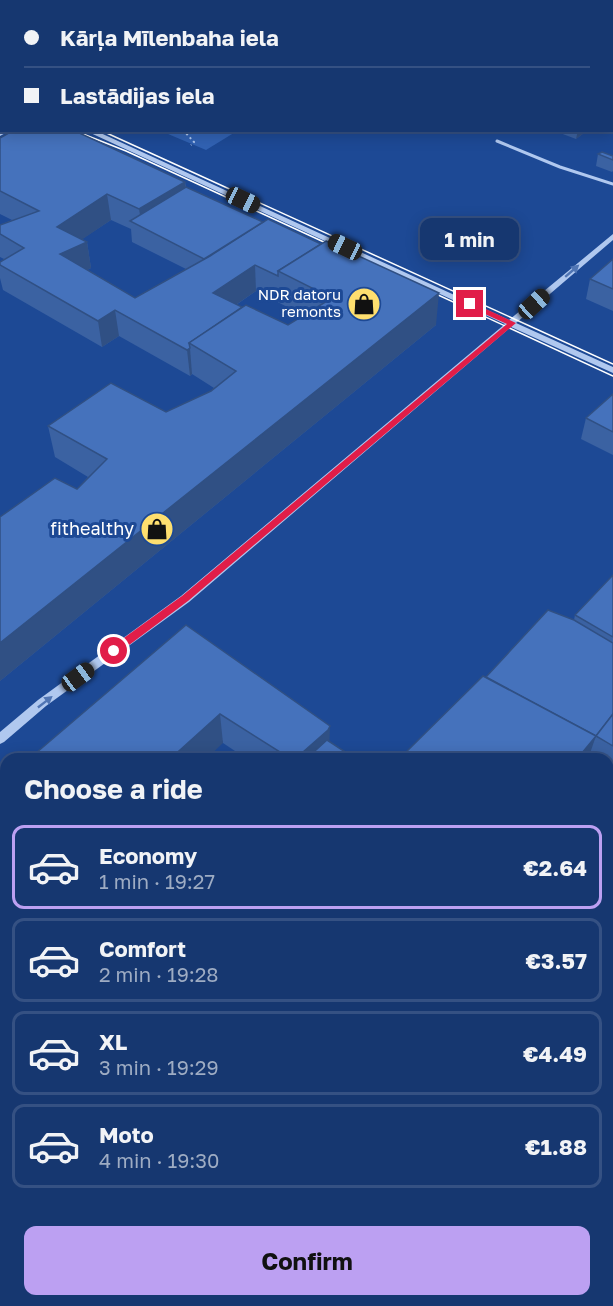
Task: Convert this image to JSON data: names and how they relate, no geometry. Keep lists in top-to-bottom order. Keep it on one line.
{"places":{"shop":["NDR datoru remonts","fithealthy"]},"page":{"banner":["Kārļa Mīlenbaha iela","Lastādijas iela"],"bubble":"1 min","heading":"Choose a ride","list":[{"name":"Economy","note":"1 min · 19:27","value":"€2.64"},{"name":"Comfort","note":"2 min · 19:28","value":"€3.57"},{"name":"XL","note":"3 min · 19:29","value":"€4.49"},{"name":"Moto","note":"4 min · 19:30","value":"€1.88"}],"buttons":"Confirm"}}
